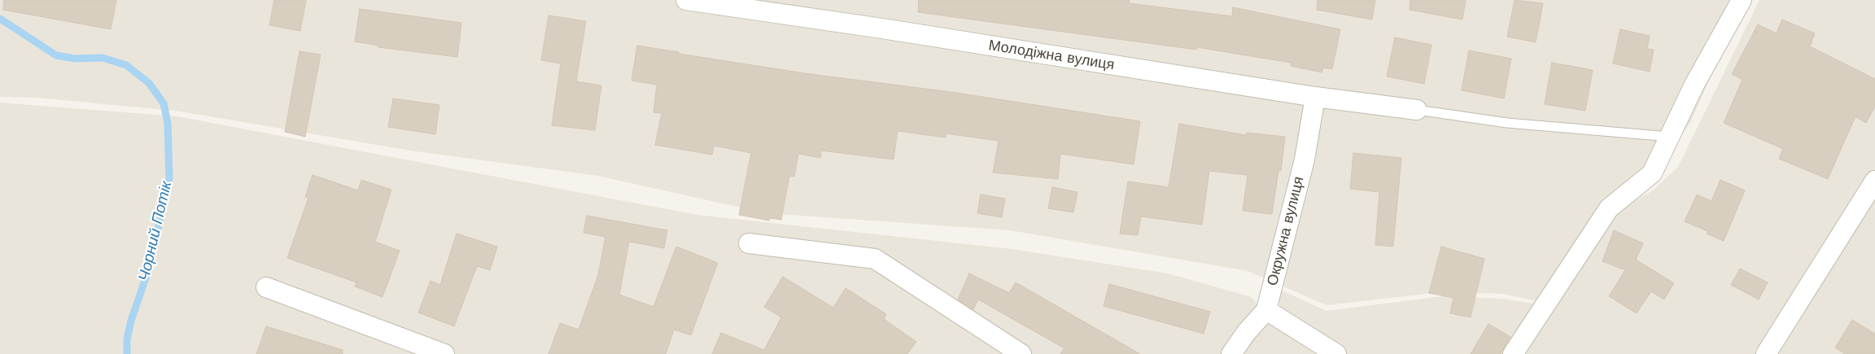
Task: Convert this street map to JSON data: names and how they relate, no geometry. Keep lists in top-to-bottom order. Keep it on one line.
{"streets":{"street":["Молодіжна вулиця","Окружна вулиця"]},"crossings":[["Молодіжна вулиця","Окружна вулиця"]],"water":["Чорний Потік"]}
